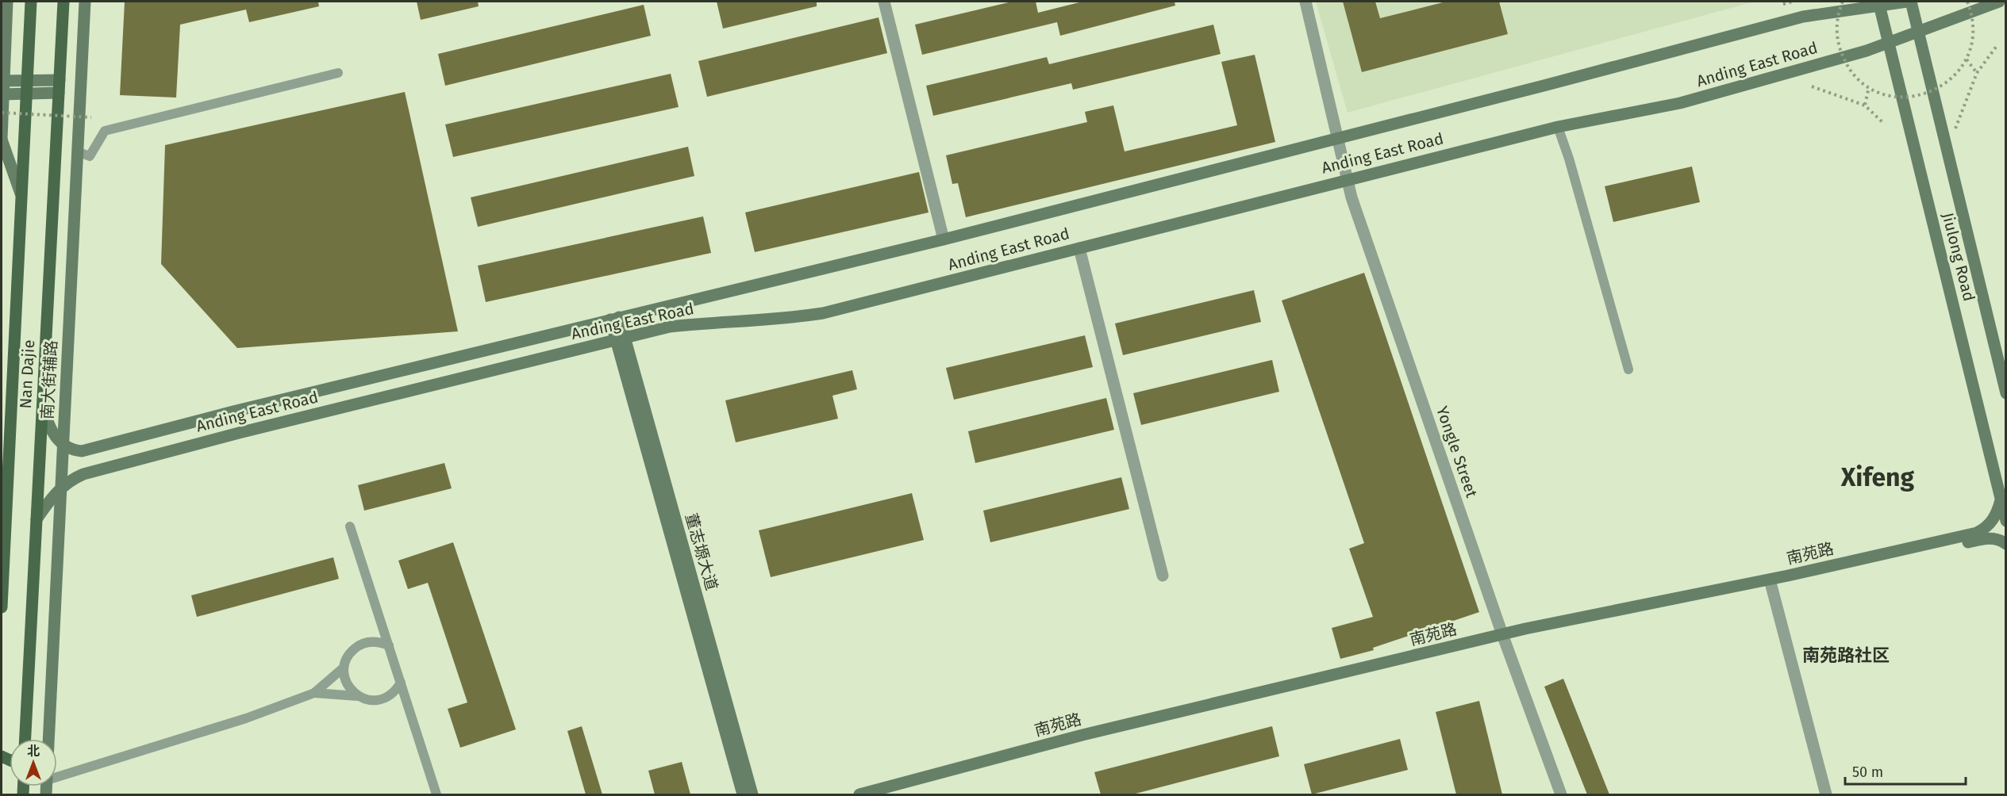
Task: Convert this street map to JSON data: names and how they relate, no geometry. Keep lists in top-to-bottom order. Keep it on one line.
{"streets":{"main road":["Anding East Road","Jiulong Road","Nan Dajie","南大街辅路","董志塬大道","南苑路"],"street":["Yongle Street"]},"crossings":[["Anding East Road","Jiulong Road"],["Anding East Road","Nan Dajie"],["Anding East Road","南大街辅路"],["Anding East Road","Yongle Street"],["Anding East Road","董志塬大道"],["Jiulong Road","南苑路"],["Yongle Street","南苑路"]],"districts":["Xifeng","南苑路社区"],"scale_bar":"50 m","north":"top"}
